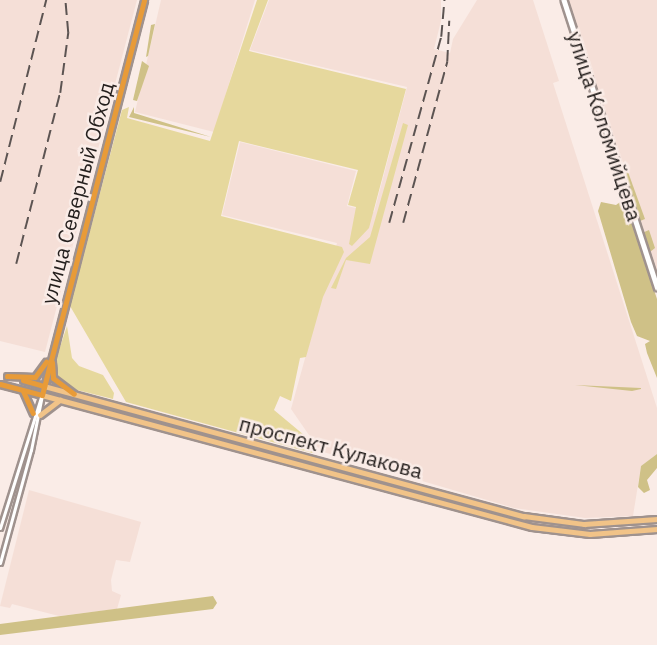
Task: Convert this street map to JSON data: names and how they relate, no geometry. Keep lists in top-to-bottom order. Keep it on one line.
{"streets":{"highway":["улица Северный Обход","проспект Кулакова"],"street":["улица Коломийцева"]},"crossings":[["улица Северный Обход","проспект Кулакова"]]}
